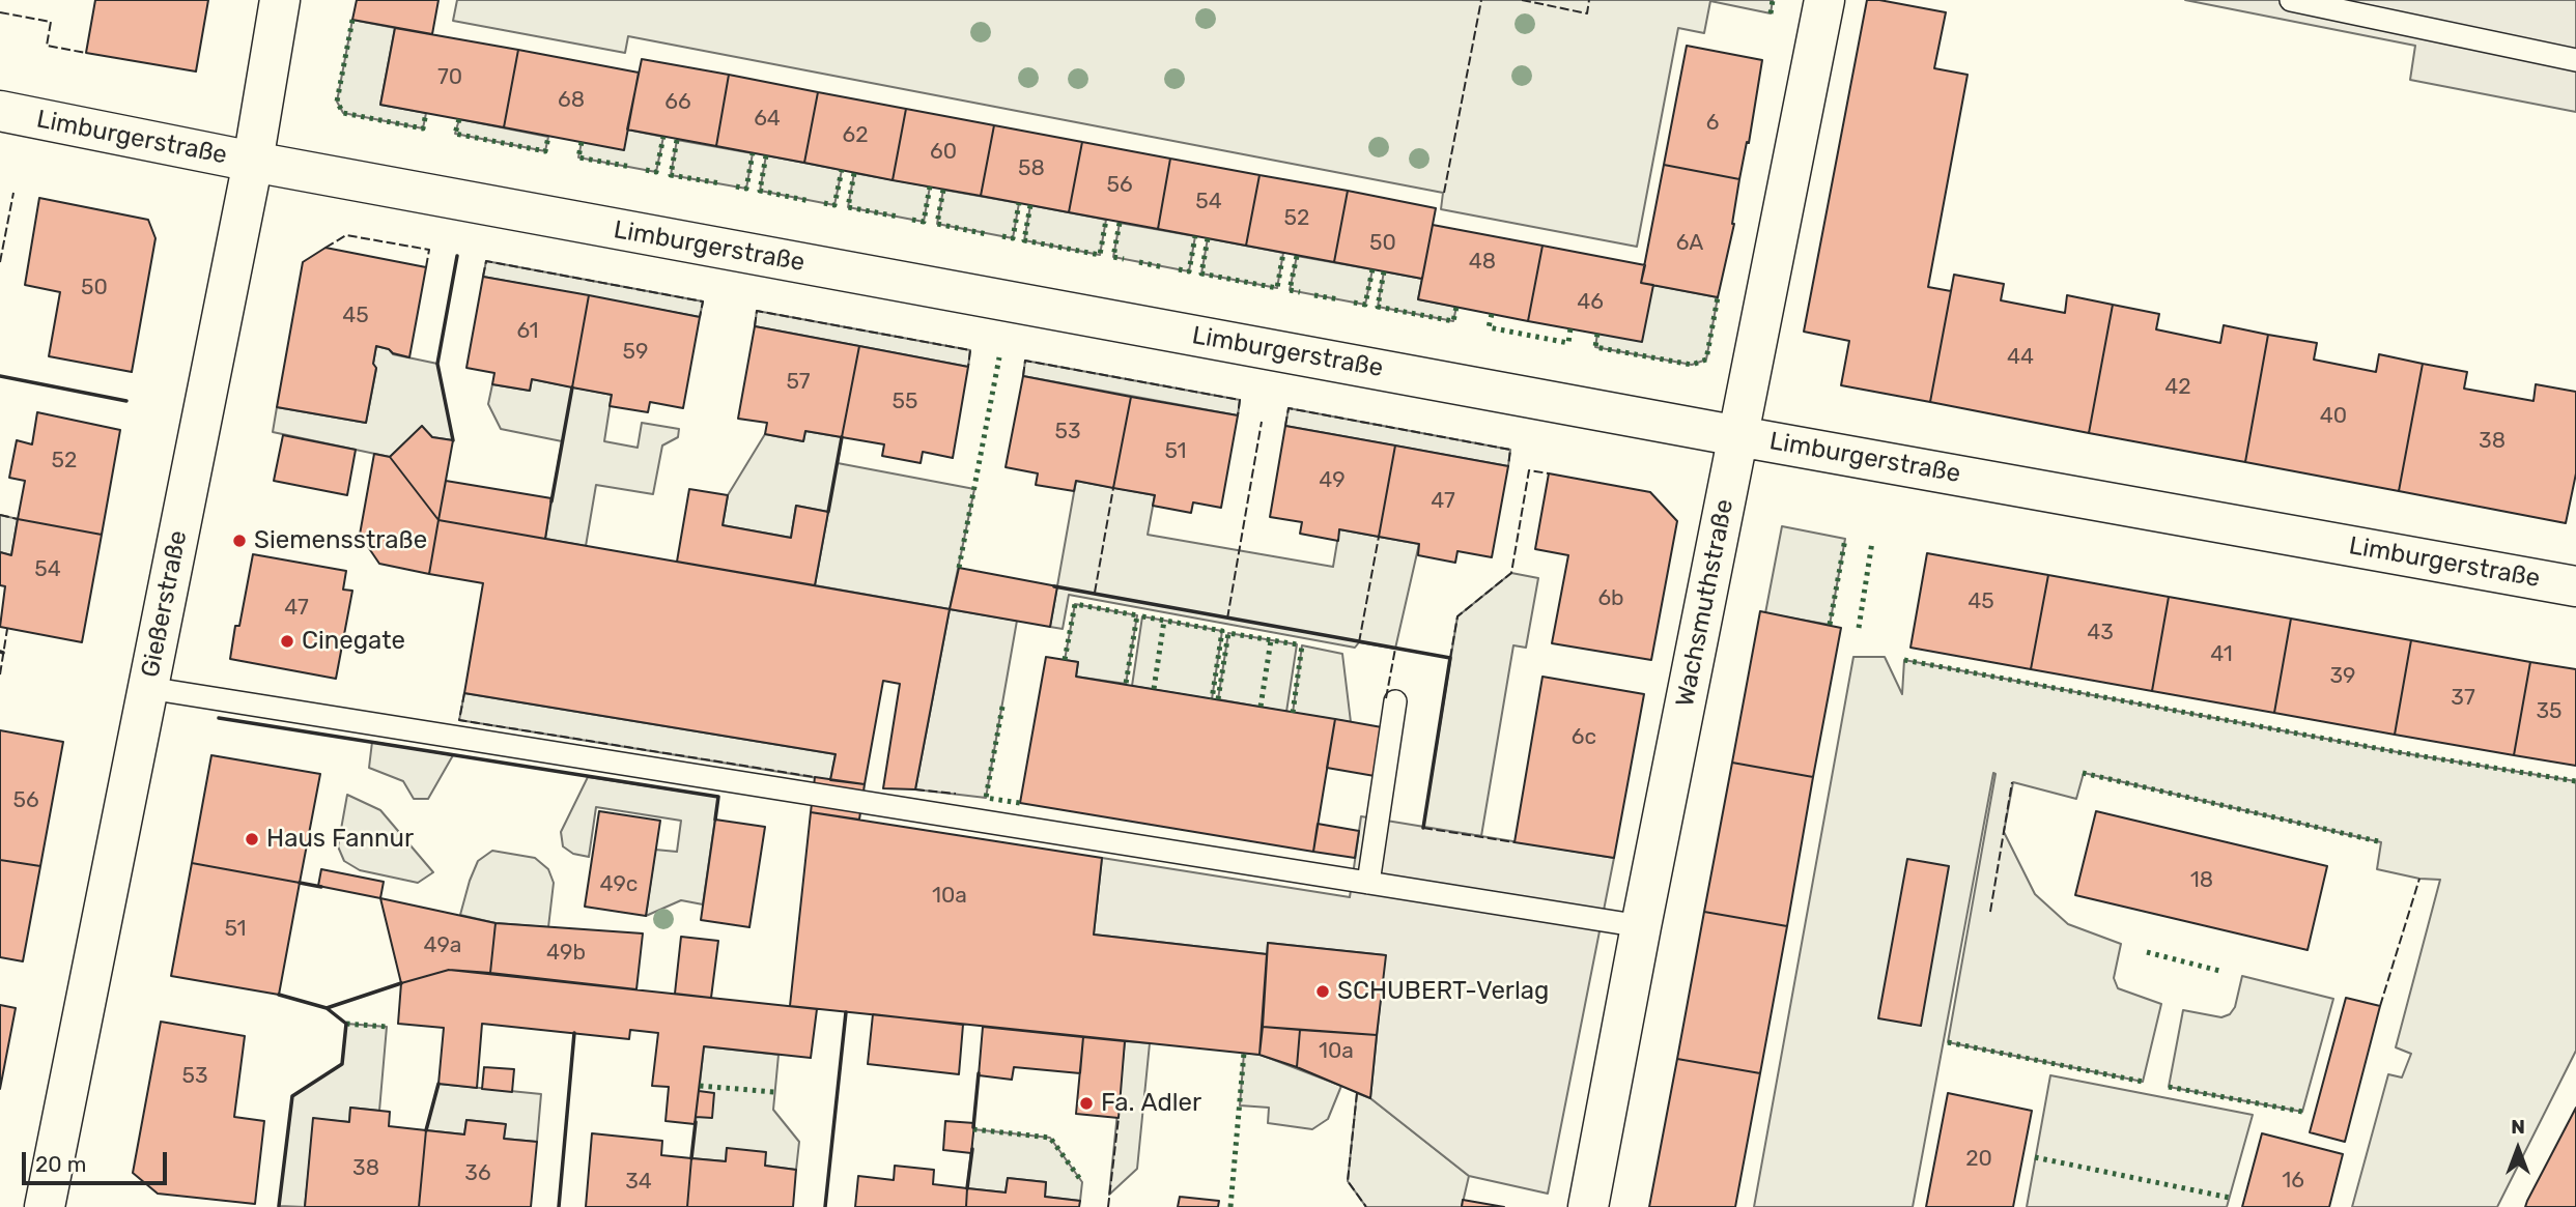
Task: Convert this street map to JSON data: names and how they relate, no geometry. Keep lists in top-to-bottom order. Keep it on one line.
{"streets":{"street":["Limburgerstraße","Wachsmuthstraße","Gießerstraße"]},"crossings":[["Limburgerstraße","Wachsmuthstraße"],["Limburgerstraße","Gießerstraße"]],"places":["Siemensstraße","Cinegate","Haus Fannur","SCHUBERT-Verlag","Fa. Adler"],"house_numbers":["70","68","66","64","6","62","60","58","56","54","52","50","6A","48","50","46","45","61","59","44","57","42","55","40","53","38","51","52","49","47","54","6b","45","47","43","41","39","37","35","6c","56","18","49c","10a","51","49a","49b","10a","53","20","38","36","16","34"],"scale_bar":"20 m","north":"top"}
